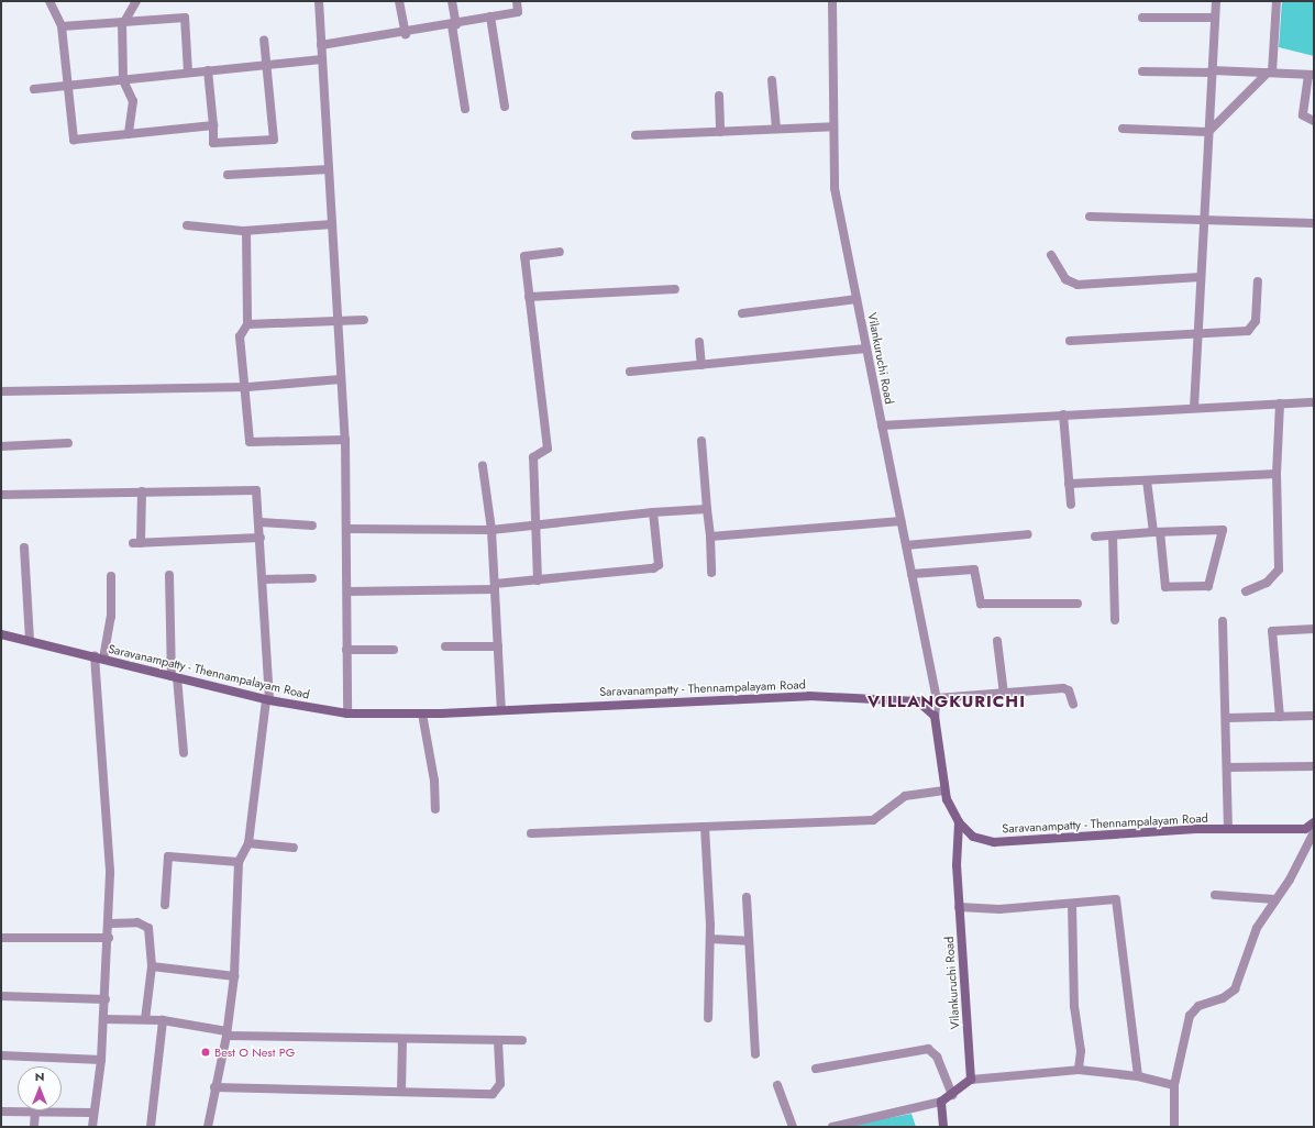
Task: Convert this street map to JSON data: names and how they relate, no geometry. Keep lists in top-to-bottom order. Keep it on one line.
{"streets":{"main road":["Vilankuruchi Road","Saravanampatty - Thennampalayam Road"]},"crossings":[["Vilankuruchi Road","Saravanampatty - Thennampalayam Road"]],"districts":["VILLANGKURICHI"],"places":["Best O Nest PG"],"north":"top"}
